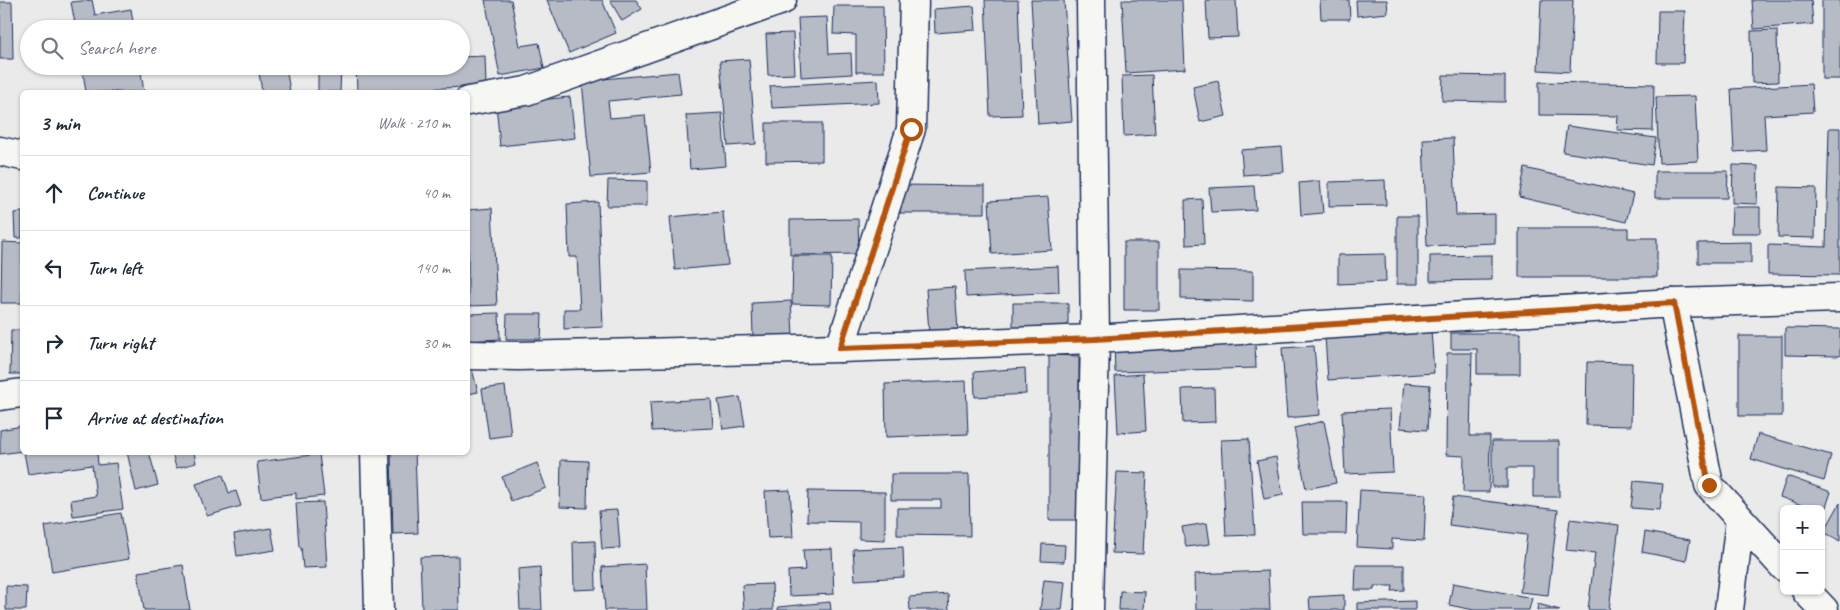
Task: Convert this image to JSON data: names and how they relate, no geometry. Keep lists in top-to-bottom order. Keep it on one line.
{"page":{"search":"Search here","heading":["3 min","Walk · 210 m"],"list":[["Continue","40 m"],["Turn left","140 m"],["Turn right","30 m"],"Arrive at destination"],"map_buttons":["+","−"]}}
